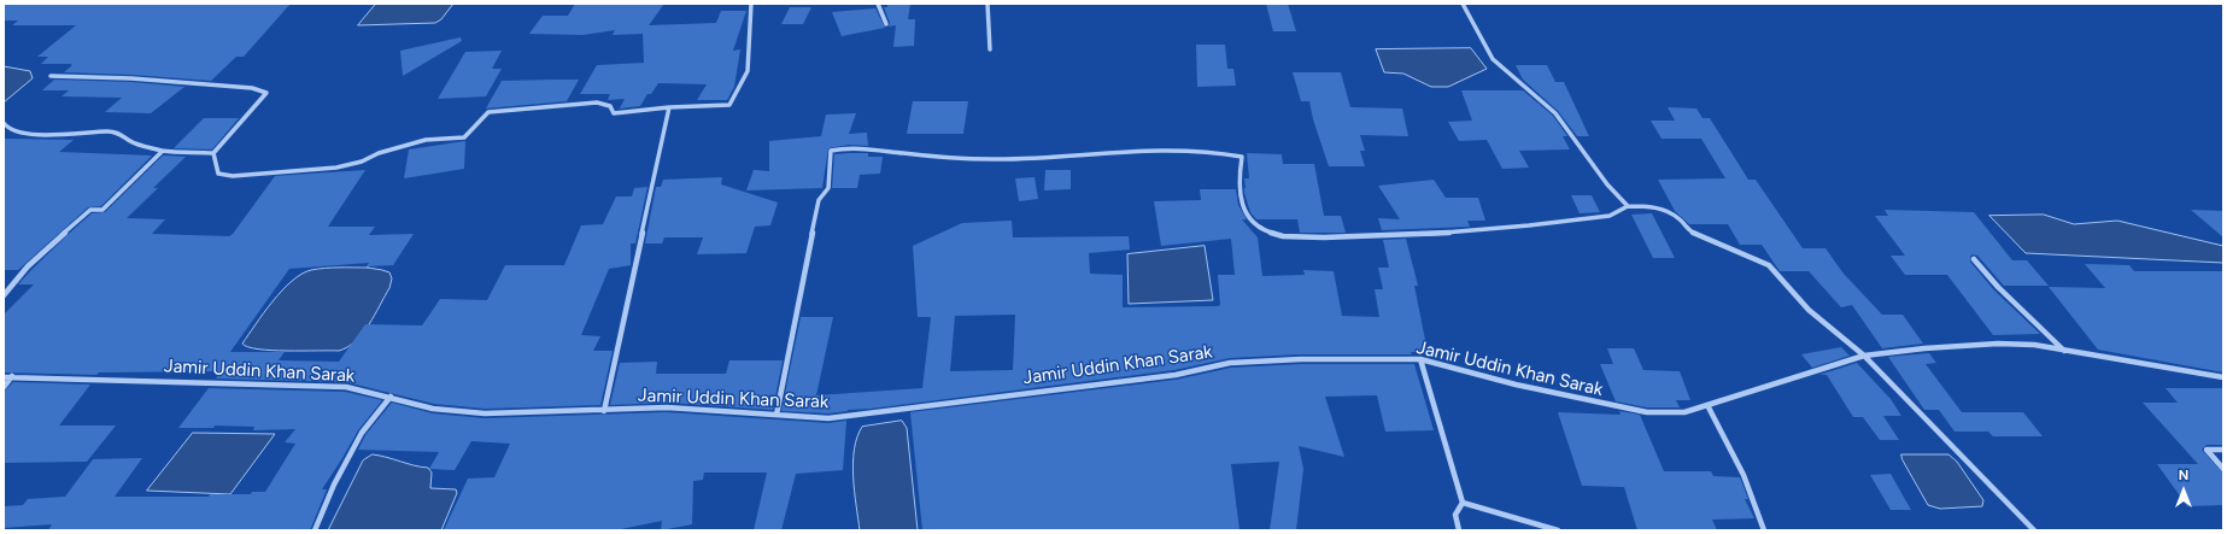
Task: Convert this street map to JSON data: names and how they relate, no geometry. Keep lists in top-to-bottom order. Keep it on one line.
{"streets":{"street":["Jamir Uddin Khan Sarak"]},"north":"top"}
